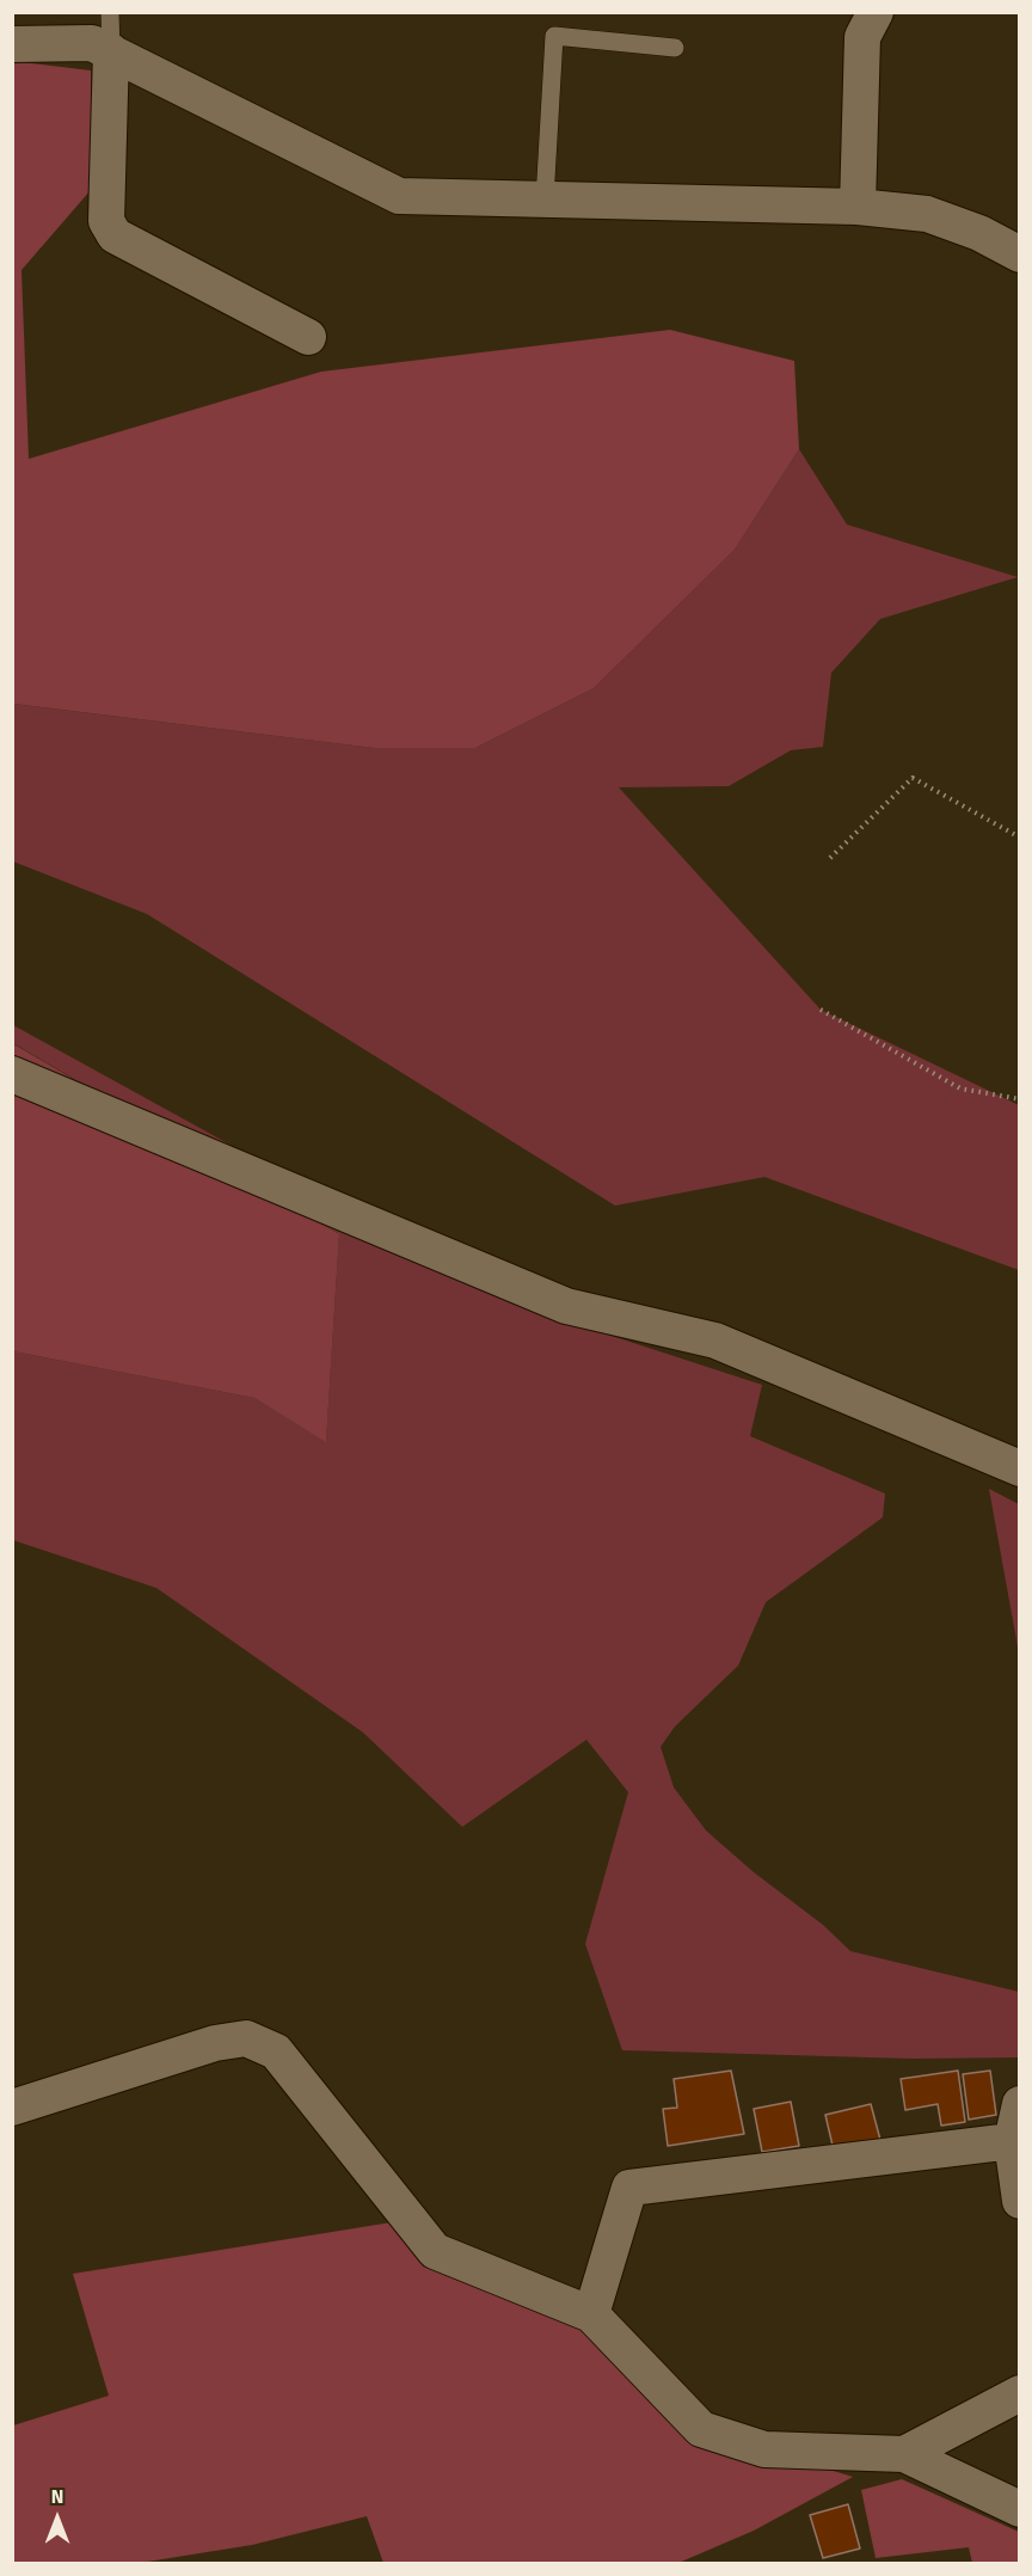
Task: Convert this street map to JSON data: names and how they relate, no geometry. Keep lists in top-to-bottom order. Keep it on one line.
{"north":"top"}
